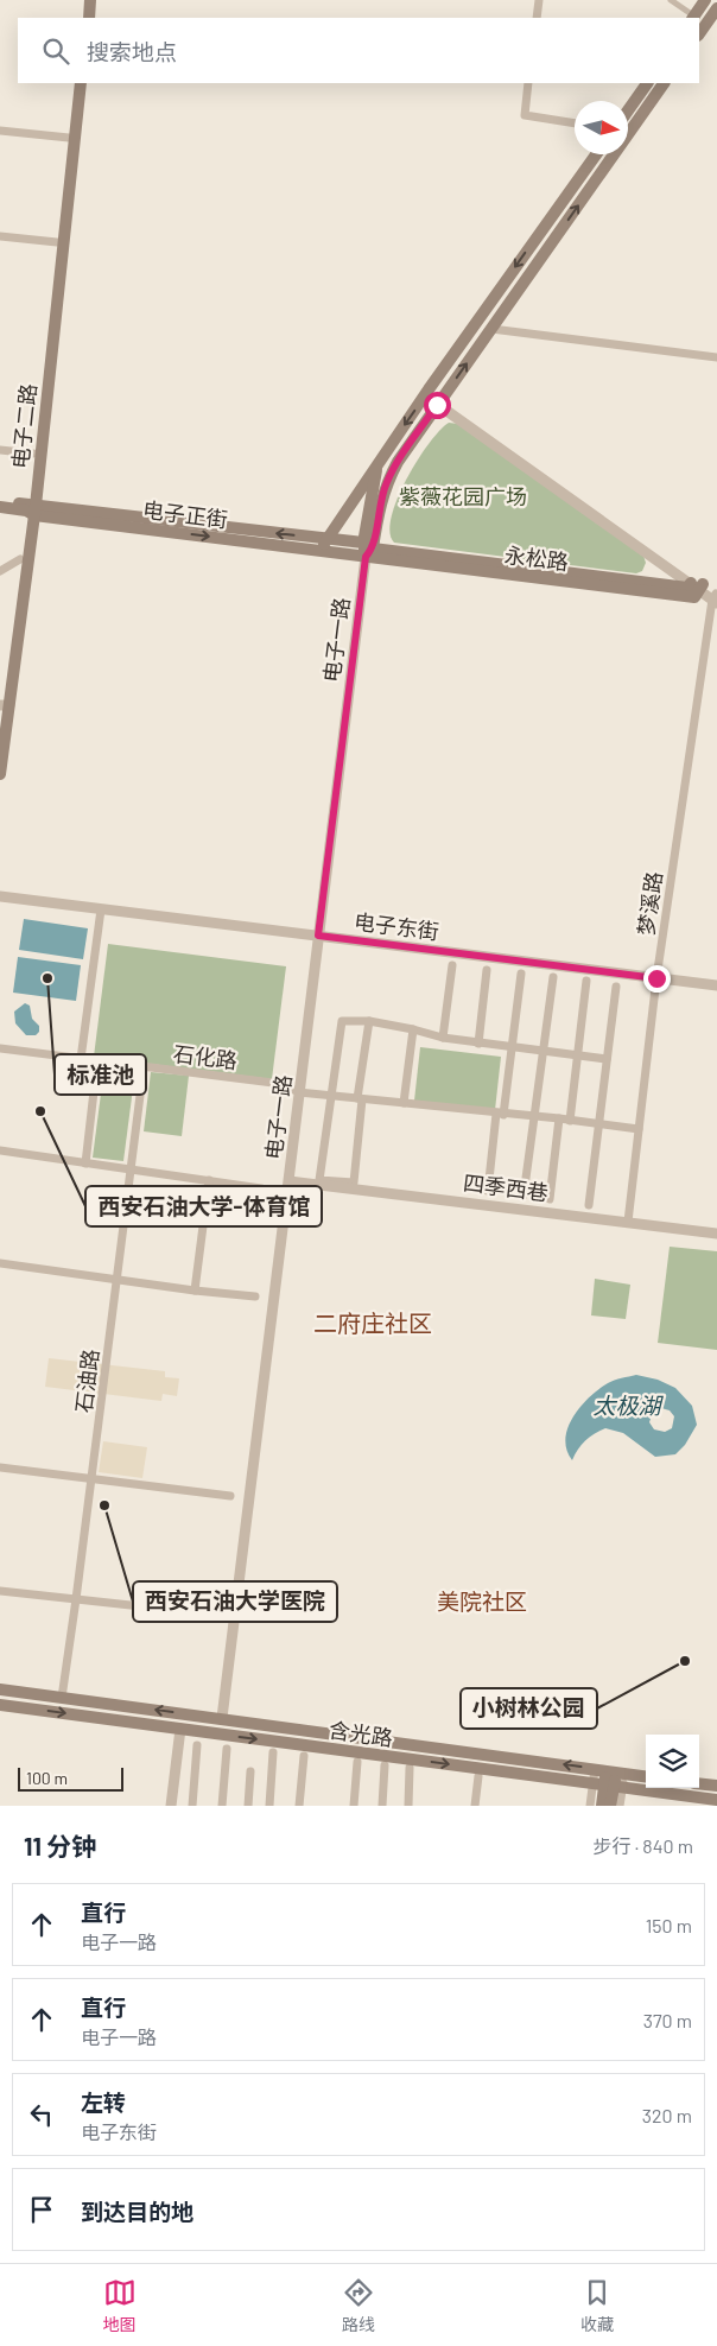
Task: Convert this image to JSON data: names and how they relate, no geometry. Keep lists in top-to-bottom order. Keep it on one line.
{"streets":{"main road":["电子二路","电子正街","永松路","电子一路","含光路"],"street":["梦溪路","电子东街","石化路","四季西巷","石油路"]},"crossings":[["电子二路","电子正街"],["电子正街","永松路"],["电子正街","电子一路"],["永松路","电子一路"],["电子一路","电子东街"],["电子一路","石化路"],["电子一路","四季西巷"],["电子一路","含光路"],["梦溪路","电子东街"],["梦溪路","石化路"],["梦溪路","四季西巷"],["石化路","石油路"],["石油路","含光路"]],"districts":["二府庄社区","美院社区"],"water":["太极湖"],"parks":["紫薇花园广场"],"places":["标准池","西安石油大学-体育馆","西安石油大学医院","小树林公园"],"scale_bar":"100 m","north":"right","page":{"search":"搜索地点","scale":"100 m","heading":["11 分钟","步行 · 840 m"],"list":[["直行","电子一路","150 m"],["直行","电子一路","370 m"],["左转","电子东街","320 m"],"到达目的地"],"nav":["地图","路线","收藏"]}}
